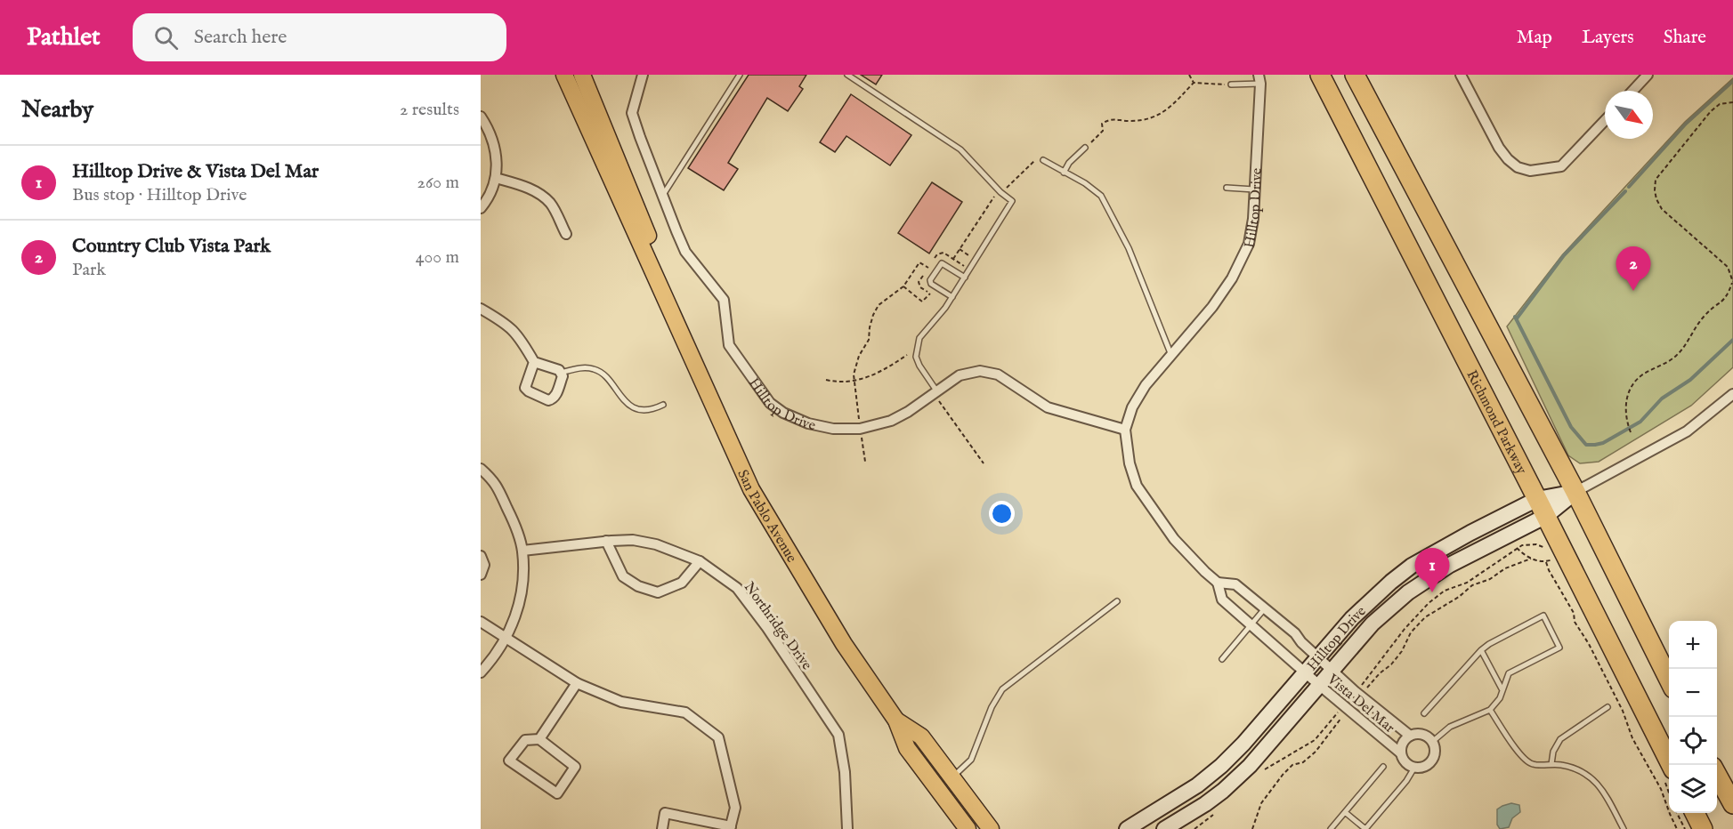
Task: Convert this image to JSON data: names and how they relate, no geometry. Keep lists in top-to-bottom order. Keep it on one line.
{"streets":{"highway":["Richmond Parkway"],"main road":["Hilltop Drive","San Pablo Avenue"],"street":["Northridge Drive","Vista Del Mar"]},"crossings":[["Hilltop Drive","Richmond Parkway"],["Hilltop Drive","Vista Del Mar"]],"north":"bottom right","page":{"header":"Pathlet","search":"Search here","nav":["Map","Layers","Share"],"heading":["Nearby","2 results"],"list":[{"mark":"1","name":"Hilltop Drive & Vista Del Mar","note":"Bus stop · Hilltop Drive","value":"260 m"},{"mark":"2","name":"Country Club Vista Park","note":"Park","value":"400 m"}],"pins":["2","1"],"map_buttons":["+","−"]}}
